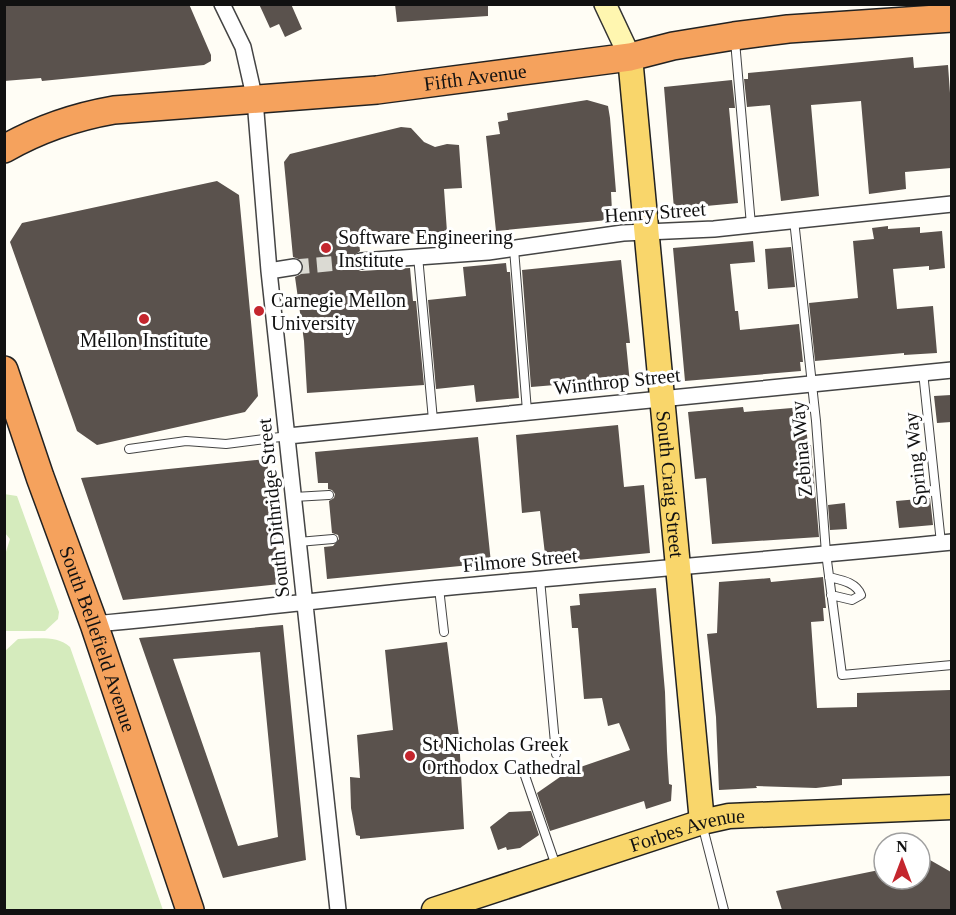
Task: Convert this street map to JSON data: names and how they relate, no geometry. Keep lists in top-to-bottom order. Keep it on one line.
{"streets":{"highway":["Fifth Avenue","South Bellefield Avenue"],"main road":["South Craig Street","Forbes Avenue"],"street":["Henry Street","Winthrop Street","South Dithridge Street","Filmore Street"],"lane":["Zebina Way","Spring Way"]},"crossings":[["Fifth Avenue","South Craig Street"],["Fifth Avenue","South Dithridge Street"],["Henry Street","Zebina Way"],["Henry Street","South Craig Street"],["Winthrop Street","Zebina Way"],["Winthrop Street","Spring Way"],["Winthrop Street","South Craig Street"],["Winthrop Street","South Dithridge Street"],["Zebina Way","Filmore Street"],["Spring Way","Filmore Street"],["South Craig Street","Filmore Street"],["South Craig Street","Forbes Avenue"],["South Dithridge Street","Filmore Street"],["Filmore Street","South Bellefield Avenue"]],"places":["Software Engineering Institute","Carnegie Mellon University","Mellon Institute","St Nicholas Greek Orthodox Cathedral"],"north":"top"}
